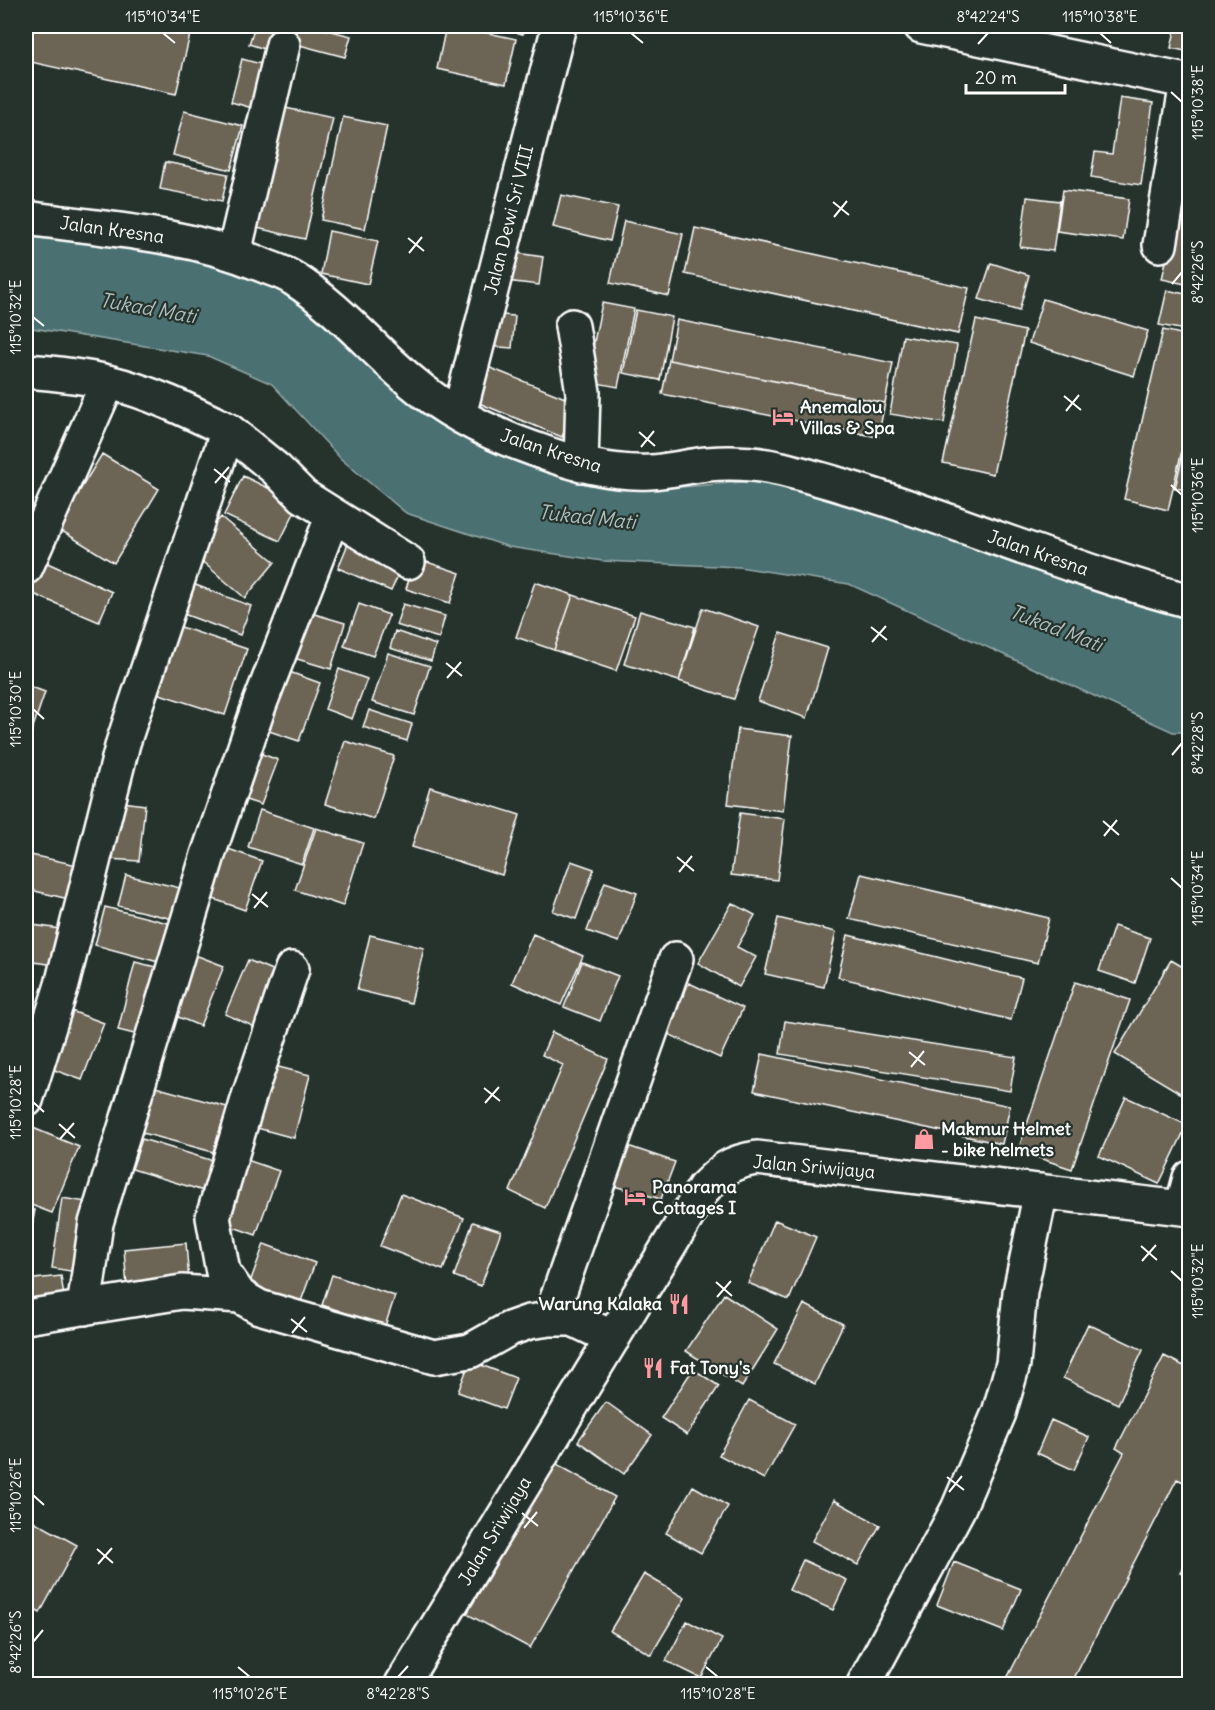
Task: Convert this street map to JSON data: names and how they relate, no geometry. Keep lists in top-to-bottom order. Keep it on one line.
{"streets":{"street":["Jalan Dewi Sri VIII","Jalan Kresna","Jalan Sriwijaya"]},"crossings":[["Jalan Dewi Sri VIII","Jalan Kresna"]],"water":["Tukad Mati"],"places":{"hotel":["Anemalou Villas & Spa","Panorama Cottages I"],"shop":["Makmur Helmet - bike helmets"],"restaurant":["Warung Kalaka","Fat Tony's"]},"scale_bar":"20 m","coordinates":["115°10'34\"E","115°10'36\"E","8°42'24\"S","115°10'38\"E","8°42'26\"S","115°10'32\"E","115°10'30\"E","8°42'28\"S","115°10'28\"E","115°10'26\"E"]}
